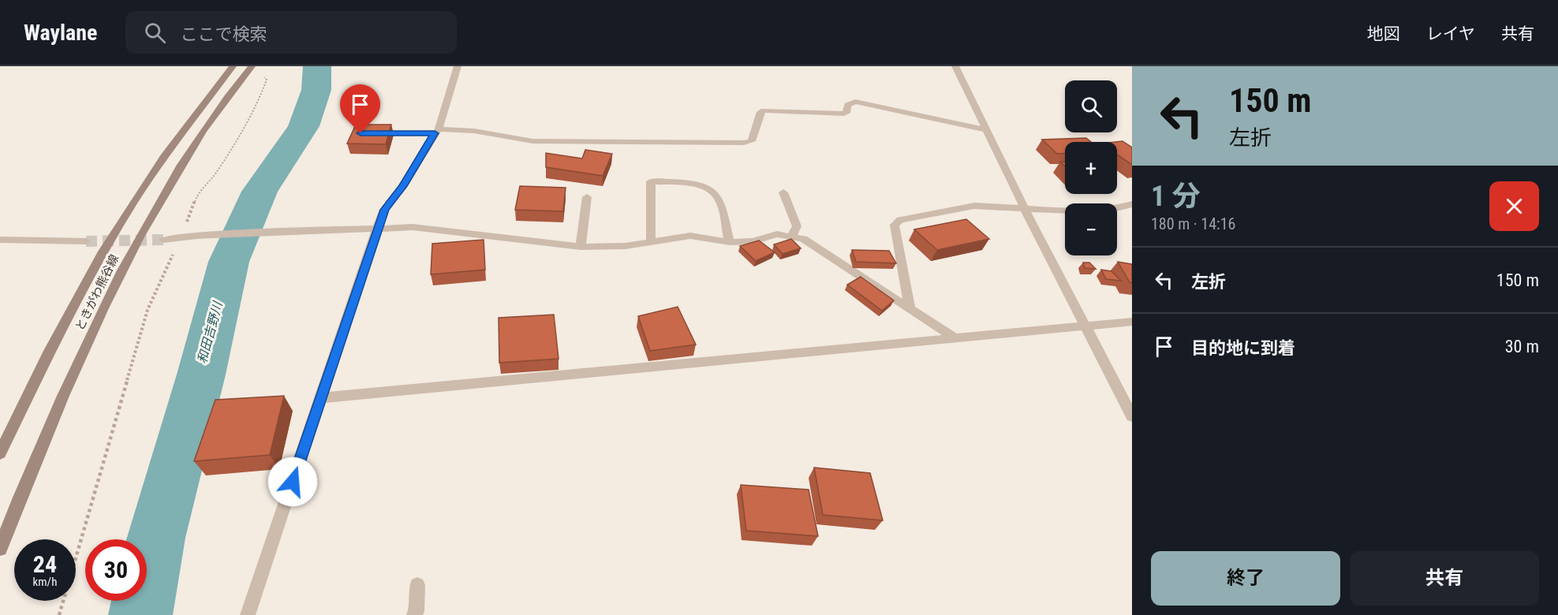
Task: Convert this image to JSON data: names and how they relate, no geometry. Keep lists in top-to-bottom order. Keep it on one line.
{"streets":{"main road":["ときがわ熊谷線"]},"water":["和田吉野川"],"page":{"header":"Waylane","search":"ここで検索","nav":["地図","レイヤ","共有"],"turn":["150 m","左折"],"map_buttons":["+","−"],"heading":["1 分","180 m · 14:16"],"list":[{"name":"左折","value":"150 m"},{"name":"目的地に到着","value":"30 m"}],"speed":"24 km/h","limit":"30","buttons":["終了","共有"]}}
